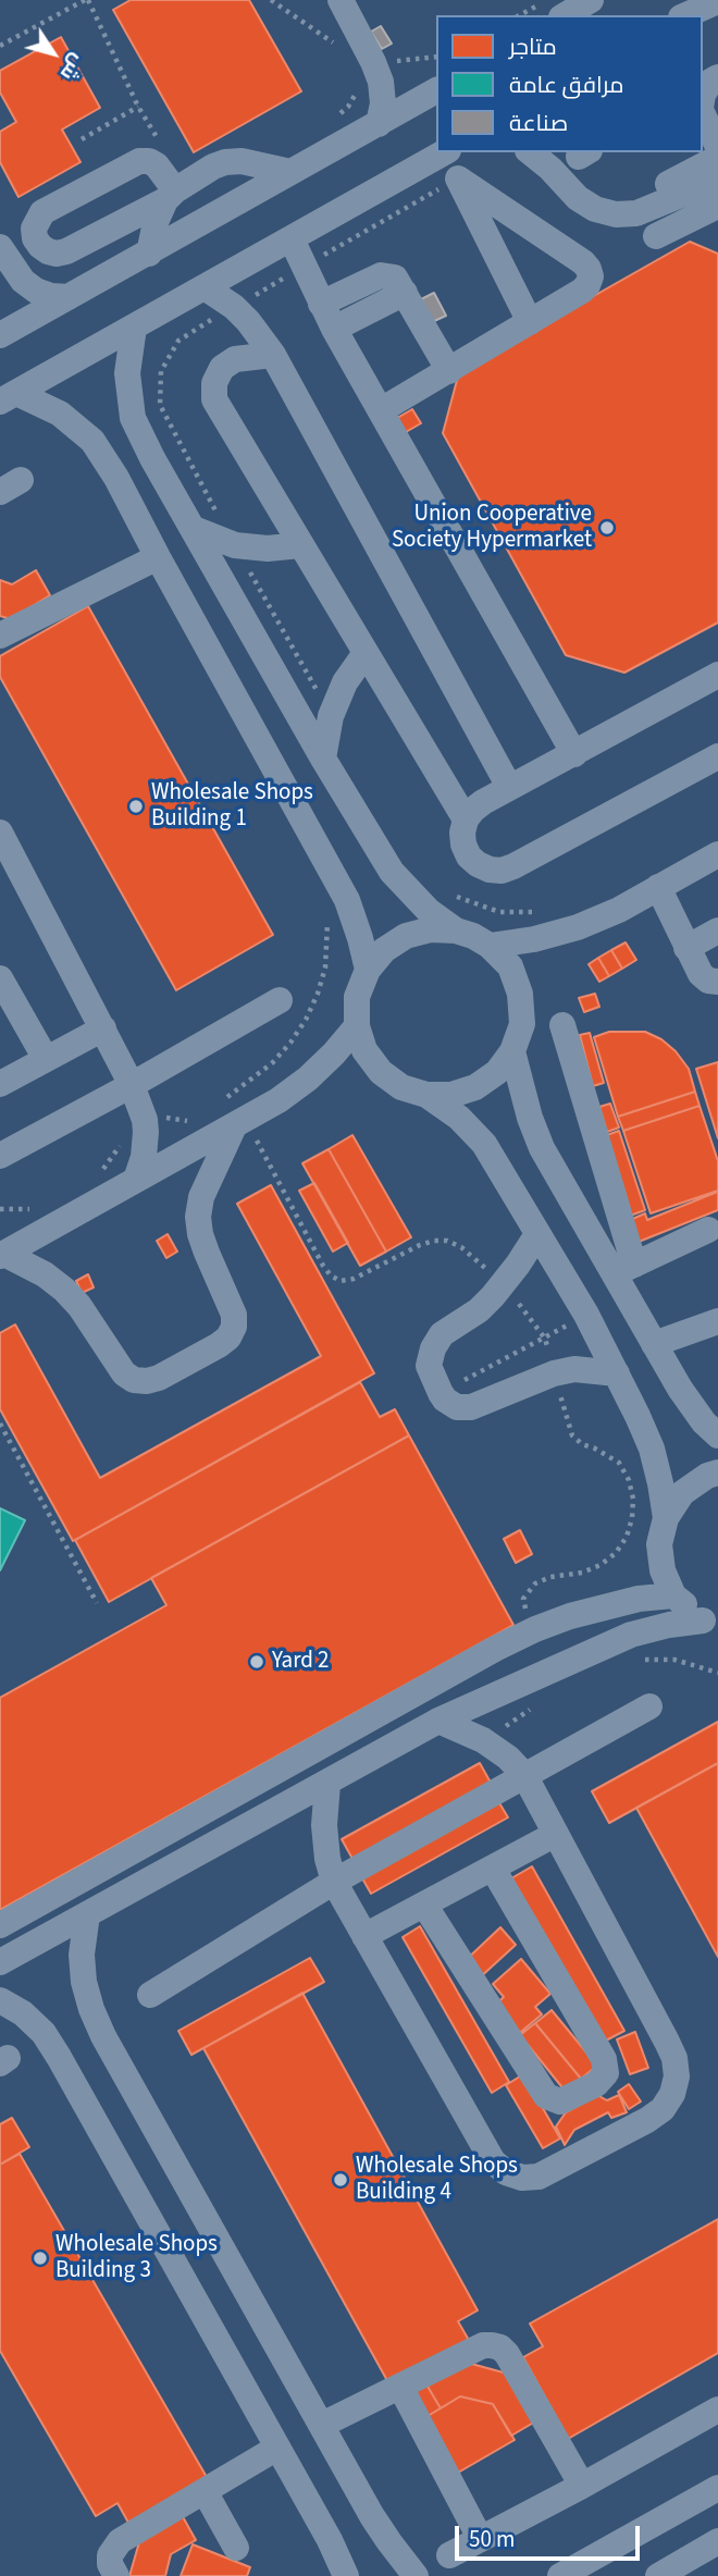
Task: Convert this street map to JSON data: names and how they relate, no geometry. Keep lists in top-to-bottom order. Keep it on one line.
{"places":["Union Cooperative Society Hypermarket","Wholesale Shops Building 1","Yard 2","Wholesale Shops Building 4","Wholesale Shops Building 3"],"legend":["متاجر","مرافق عامة","صناعة"],"scale_bar":"50 m","north":"bottom right"}
